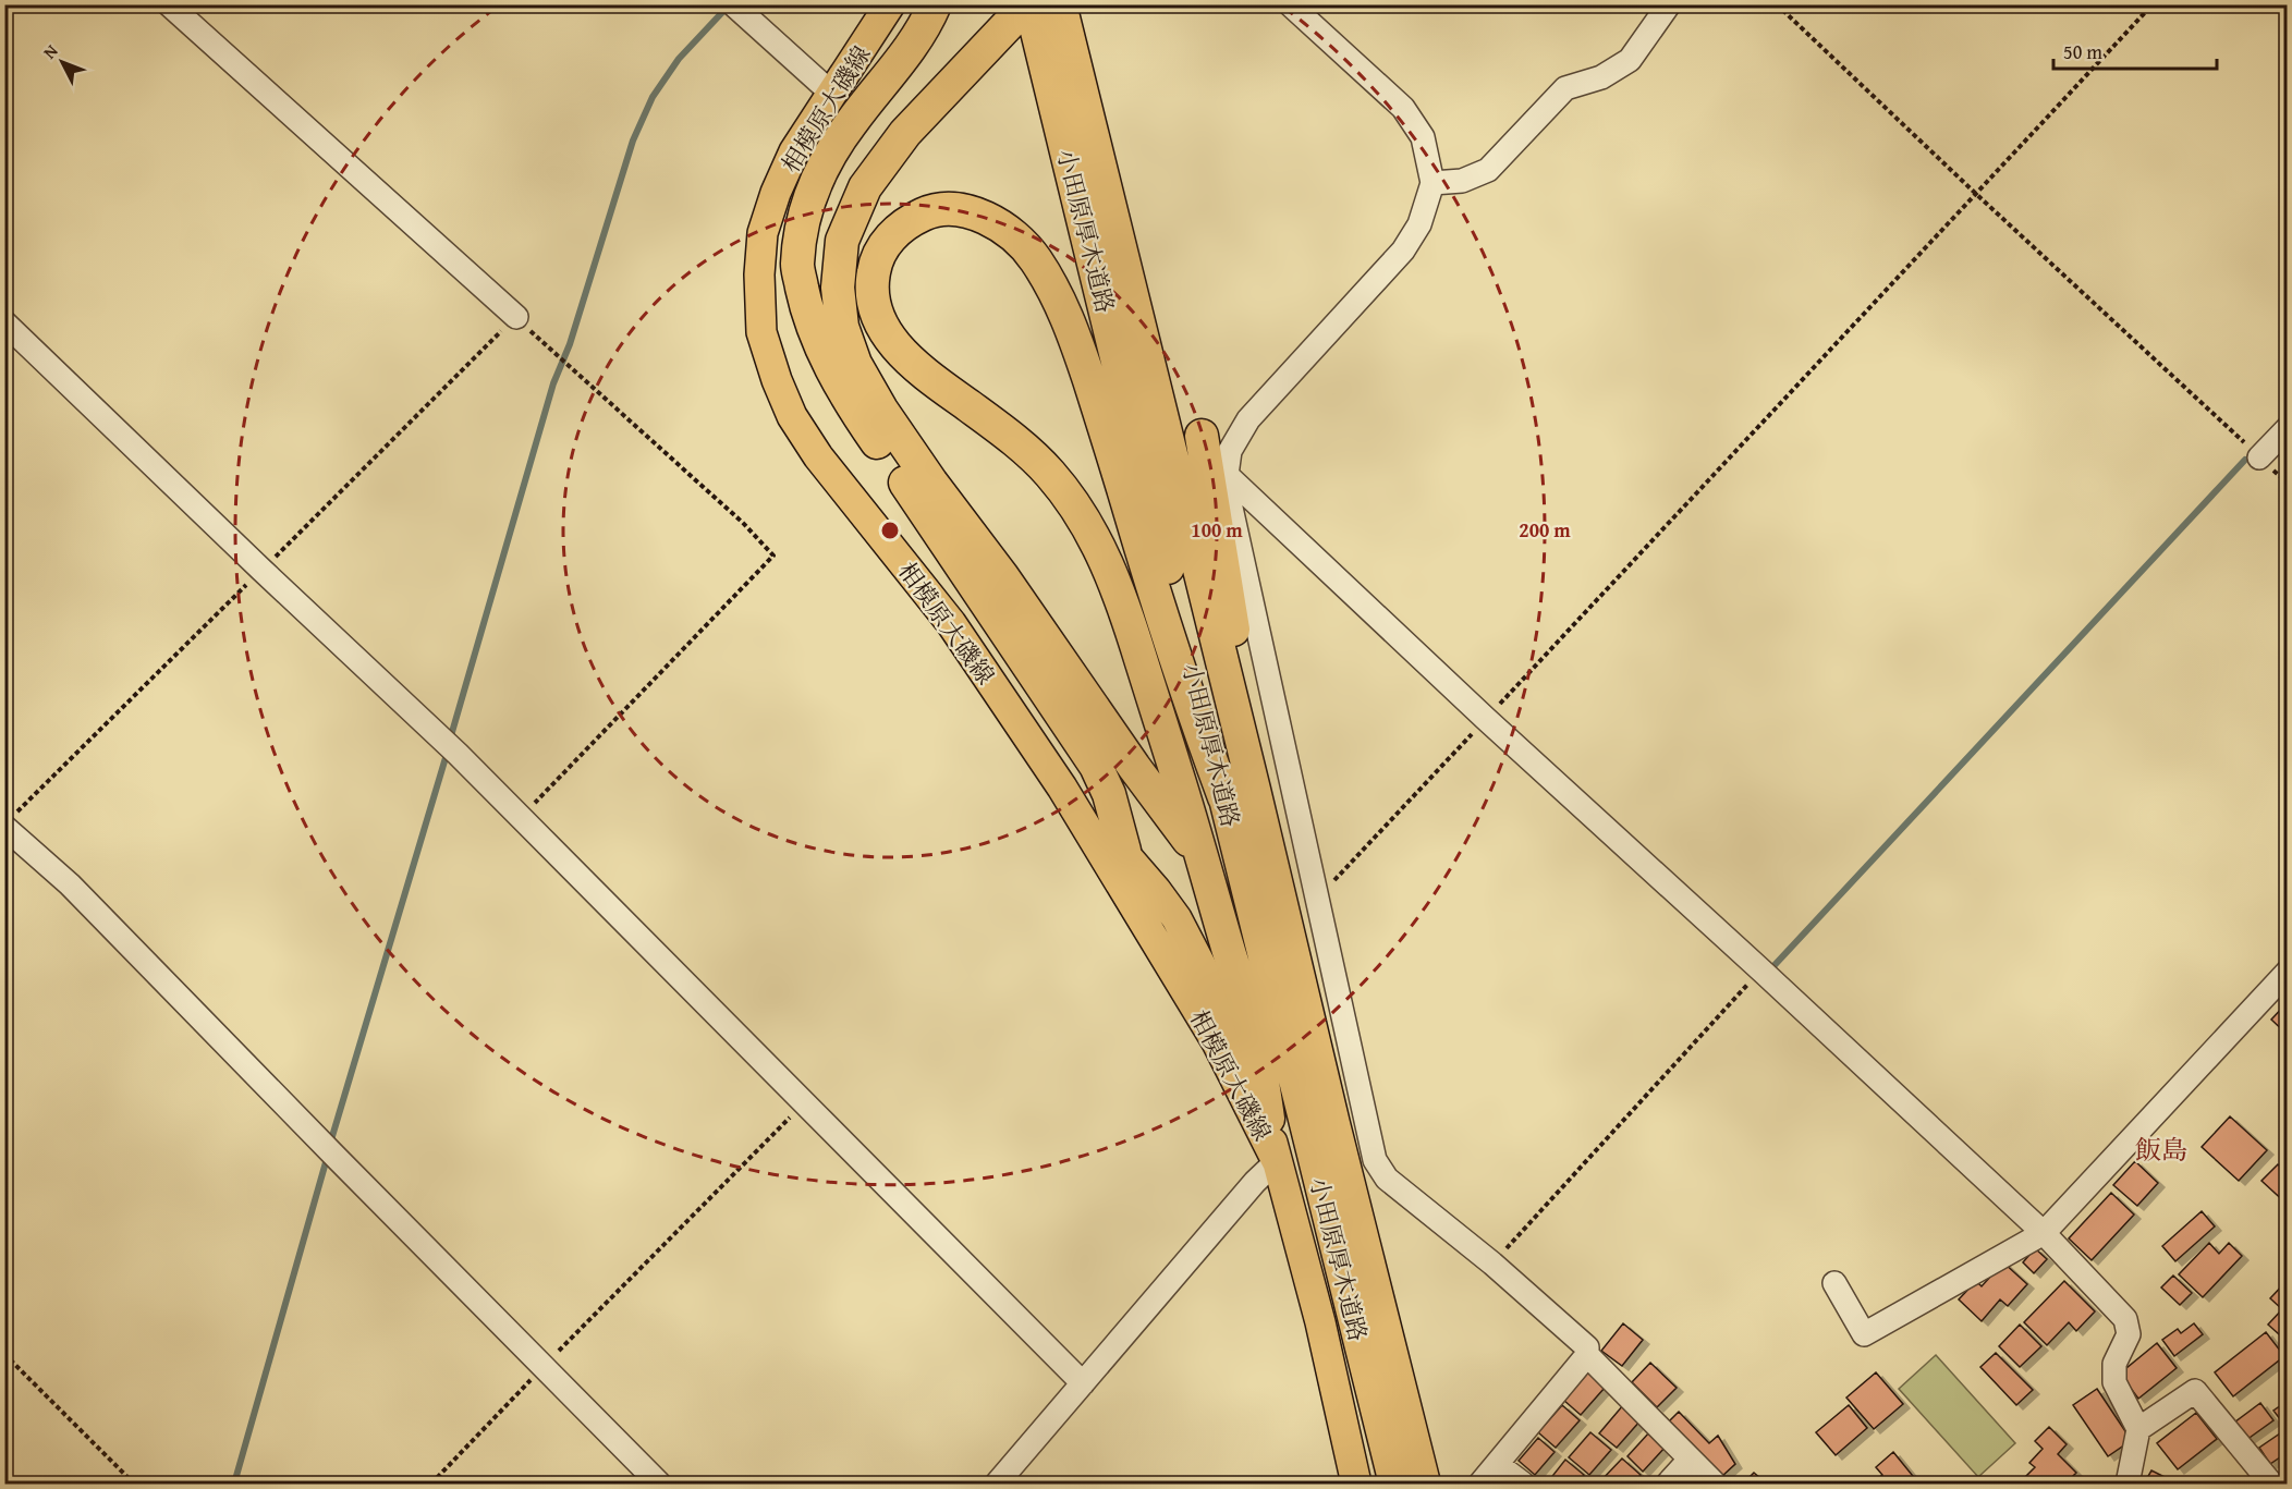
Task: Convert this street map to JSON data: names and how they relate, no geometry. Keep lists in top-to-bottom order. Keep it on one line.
{"streets":{"highway":["小田原厚木道路"],"main road":["相模原大磯線"]},"districts":["飯島"],"scale_bar":"50 m","north":"top left","rings":["100 m","200 m"]}
